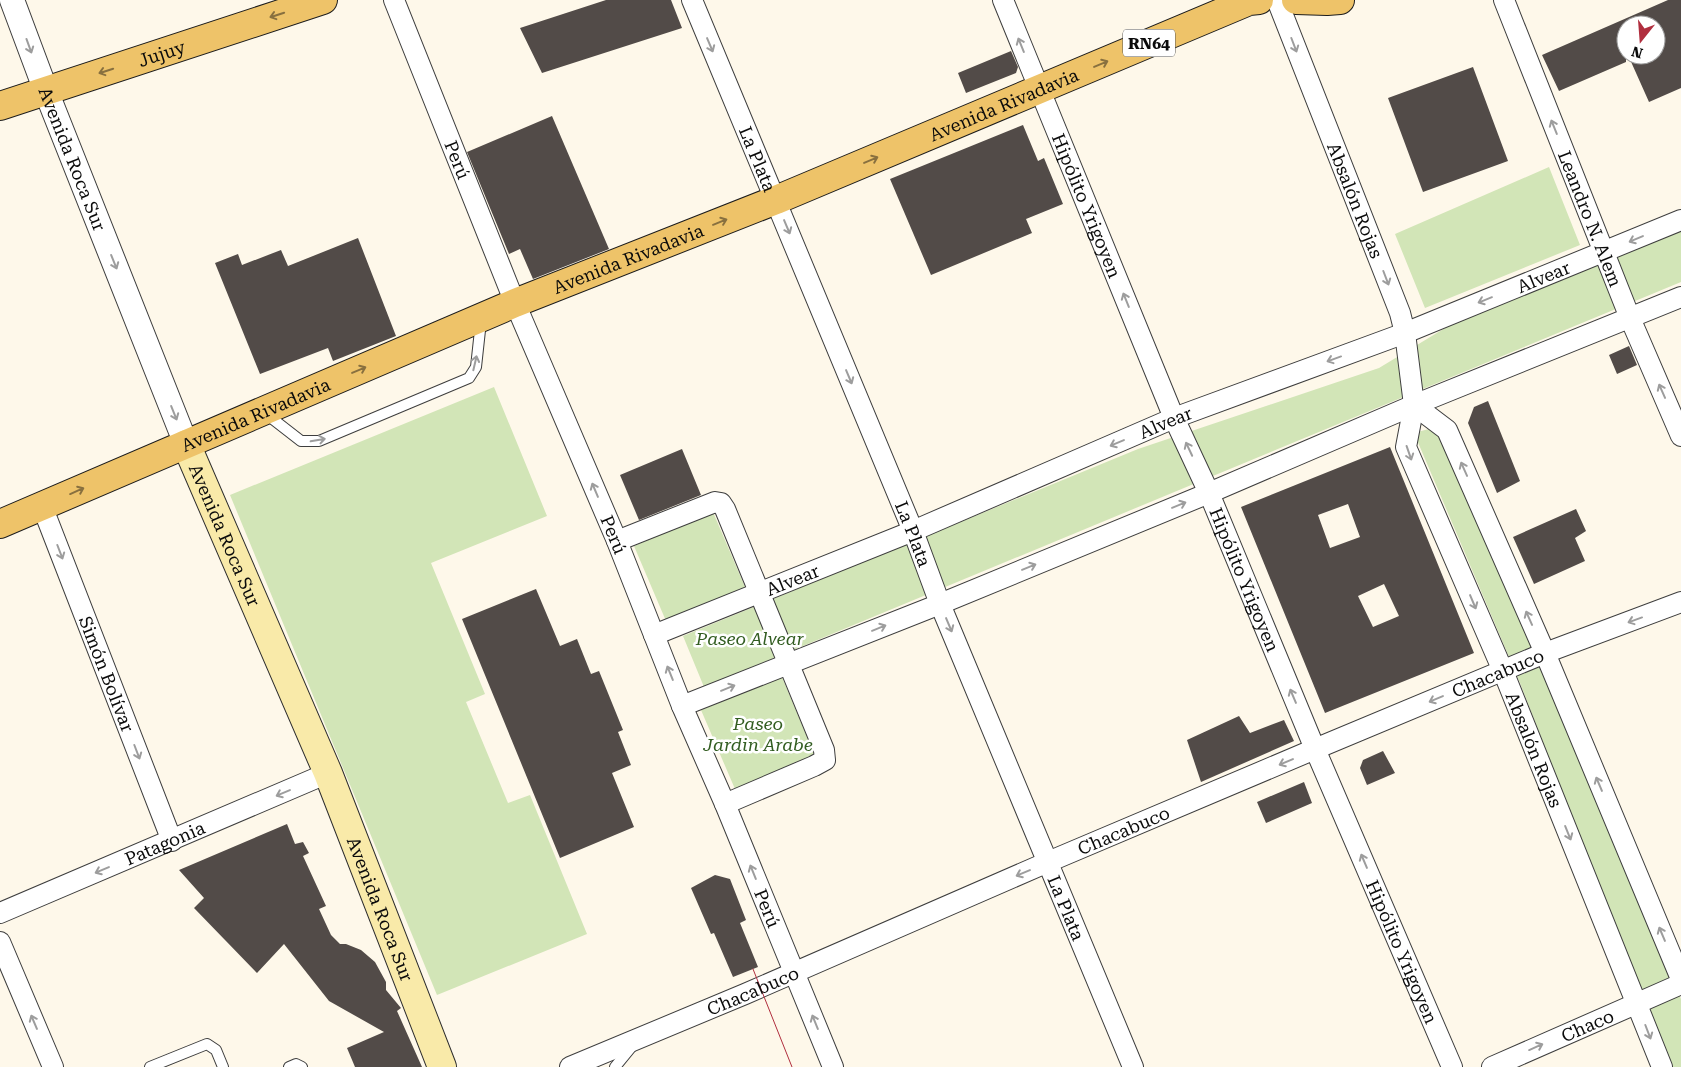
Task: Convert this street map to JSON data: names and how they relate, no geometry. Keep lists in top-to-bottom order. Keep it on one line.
{"streets":{"main road":["RN64","Jujuy","Avenida Rivadavia","Avenida Roca Sur"],"street":["La Plata","Perú","Absalón Rojas","Hipólito Yrigoyen","Leandro N. Alem","Alvear","Chacabuco","Simón Bolívar","Patagonia","Chaco"]},"crossings":[["Jujuy","Avenida Roca Sur"],["Avenida Rivadavia","Avenida Roca Sur"],["Avenida Rivadavia","La Plata"],["Avenida Rivadavia","Perú"],["Avenida Rivadavia","Hipólito Yrigoyen"],["Avenida Rivadavia","Simón Bolívar"],["Avenida Roca Sur","Patagonia"],["La Plata","Alvear"],["La Plata","Chacabuco"],["Perú","Alvear"],["Perú","Chacabuco"],["Absalón Rojas","Alvear"],["Absalón Rojas","Chacabuco"],["Absalón Rojas","Chaco"],["Hipólito Yrigoyen","Alvear"],["Hipólito Yrigoyen","Chacabuco"],["Leandro N. Alem","Alvear"],["Simón Bolívar","Patagonia"]],"one_way":["Jujuy","Avenida Rivadavia","Avenida Roca Sur","La Plata","Perú","Hipólito Yrigoyen","Leandro N. Alem","Chacabuco","Simón Bolívar","Patagonia","Chaco"],"parks":["Paseo Alvear","Paseo Jardin Arabe"],"north":"bottom"}
